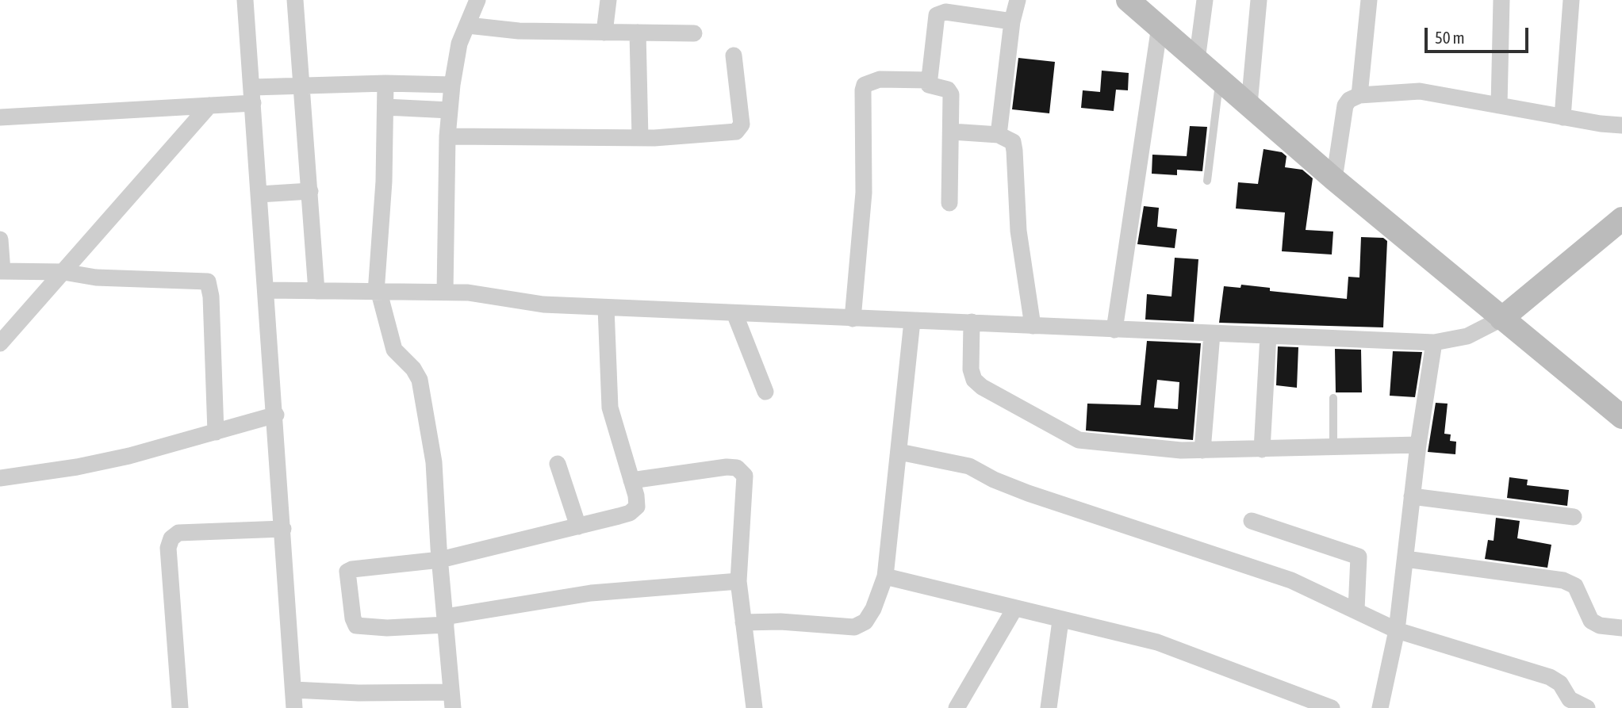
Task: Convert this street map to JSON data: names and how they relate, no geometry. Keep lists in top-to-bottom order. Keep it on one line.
{"scale_bar":"50 m"}
